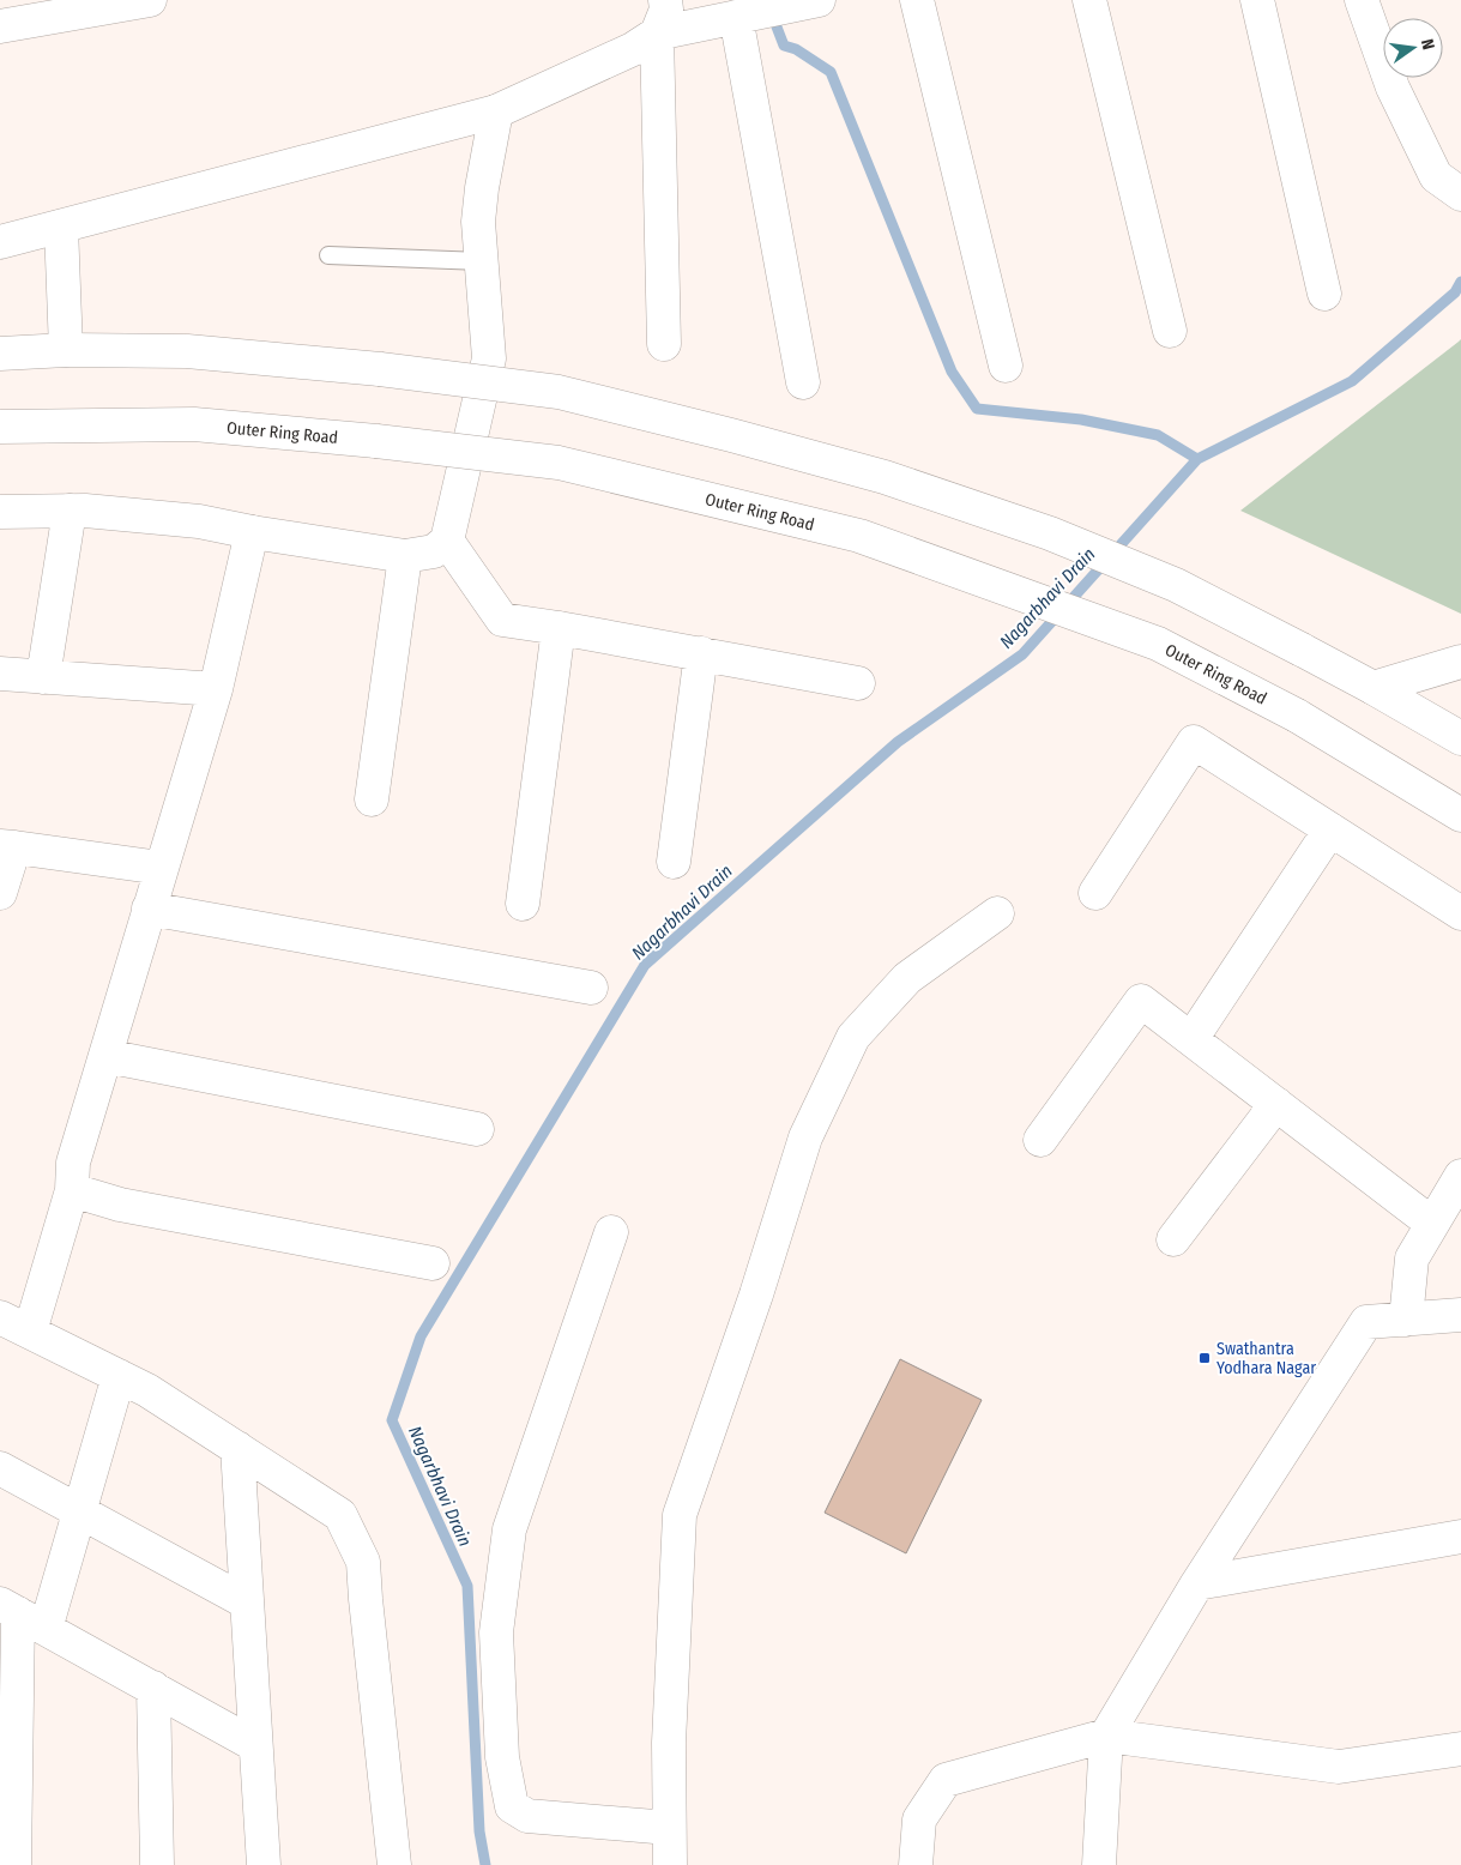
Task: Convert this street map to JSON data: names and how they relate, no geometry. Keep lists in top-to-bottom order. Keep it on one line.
{"streets":{"main road":["Outer Ring Road"]},"water":["Nagarbhavi Drain"],"places":{"transit":["Swathantra Yodhara Nagar"]},"north":"right"}
